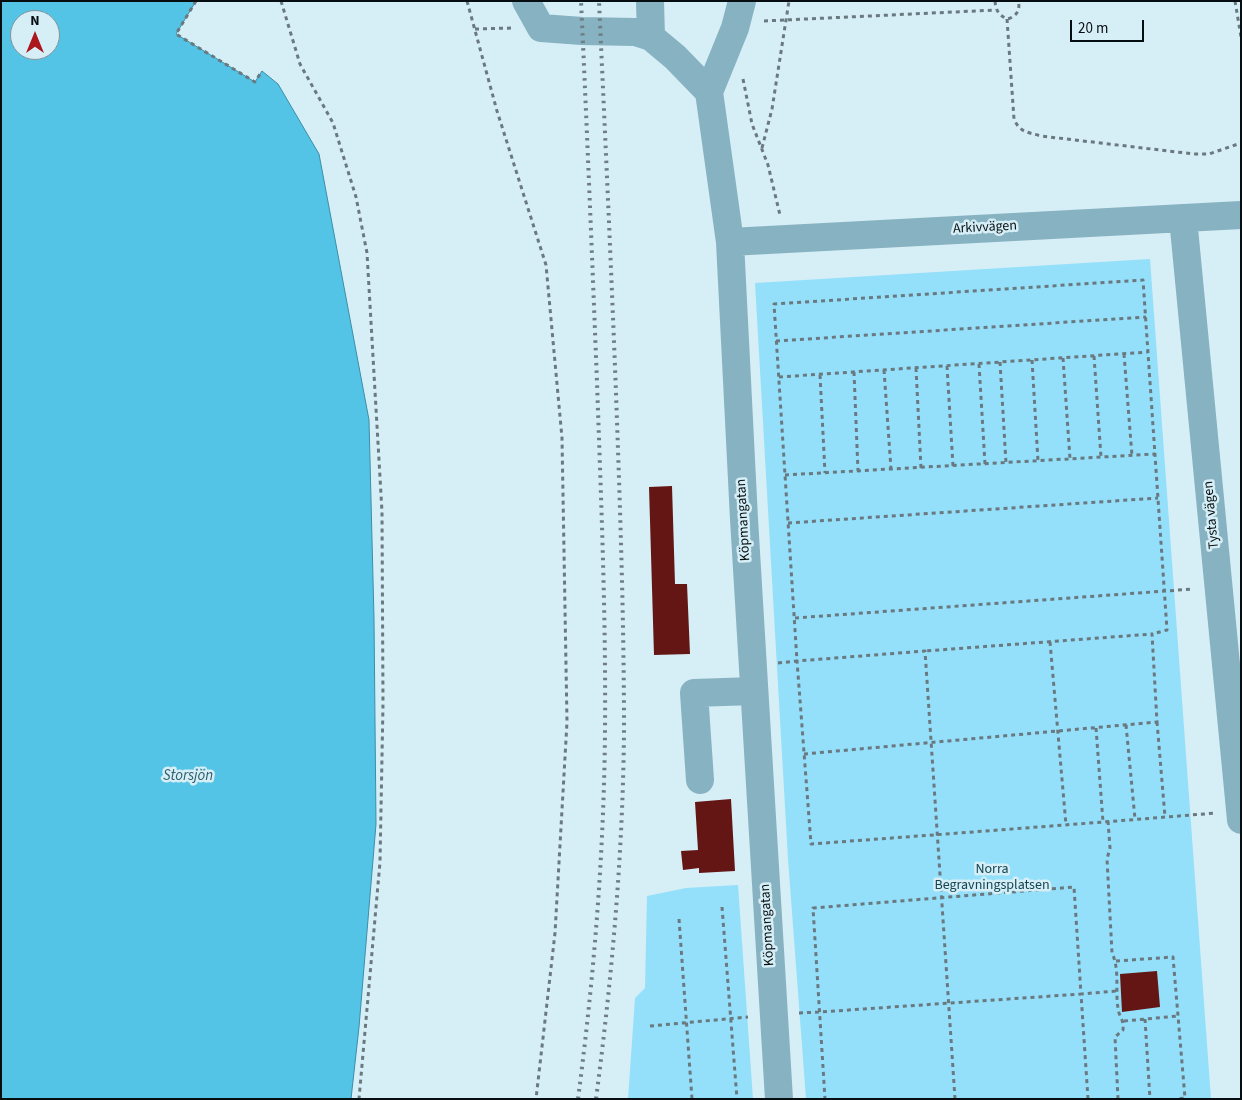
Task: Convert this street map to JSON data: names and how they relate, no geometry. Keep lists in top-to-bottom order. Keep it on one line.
{"streets":{"street":["Arkivvägen","Tysta vägen","Köpmangatan"]},"crossings":[["Arkivvägen","Tysta vägen"],["Arkivvägen","Köpmangatan"]],"water":["Storsjön"],"parks":["Norra Begravningsplatsen"],"scale_bar":"20 m","north":"top"}
